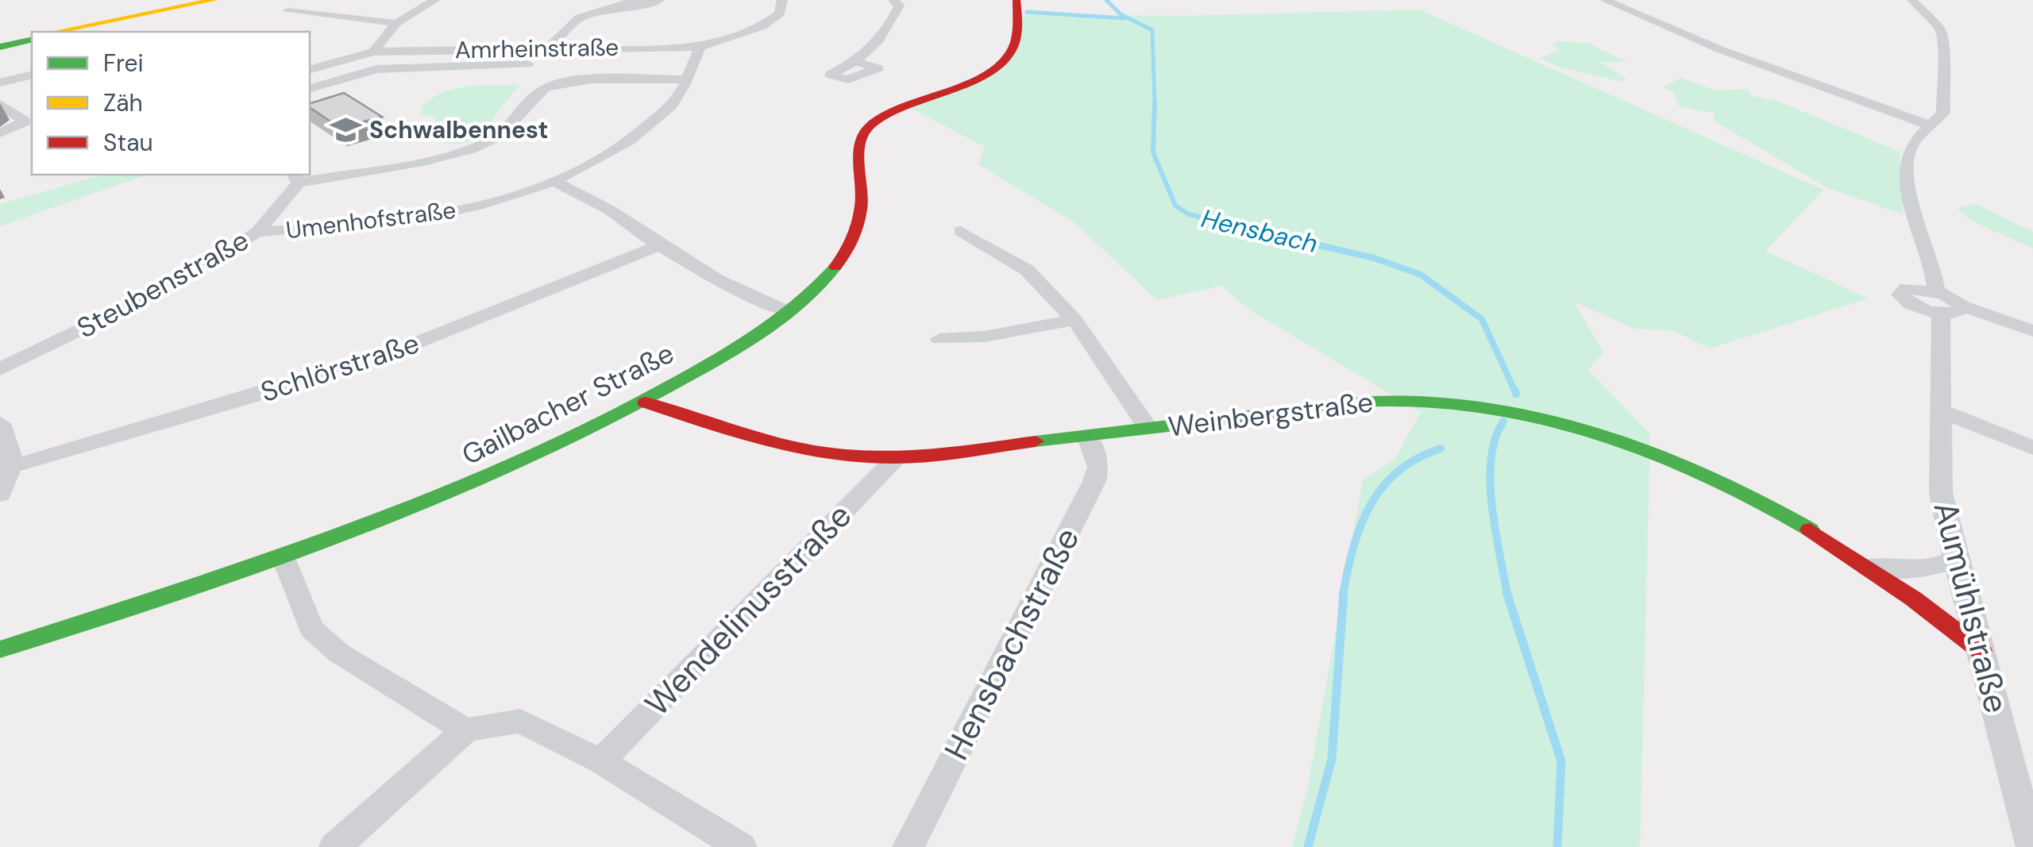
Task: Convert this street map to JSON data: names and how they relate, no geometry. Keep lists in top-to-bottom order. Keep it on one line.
{"streets":{"street":["Amrheinstraße","Umenhofstraße","Steubenstraße","Schlörstraße","Gailbacher Straße","Weinbergstraße","Aumühlstraße","Wendelinusstraße","Hensbachstraße"]},"crossings":[["Amrheinstraße","Umenhofstraße"],["Umenhofstraße","Steubenstraße"],["Gailbacher Straße","Weinbergstraße"],["Weinbergstraße","Aumühlstraße"],["Weinbergstraße","Wendelinusstraße"],["Weinbergstraße","Hensbachstraße"]],"water":["Hensbach"],"places":{"school or university":["Schwalbennest"]},"legend":["Frei","Zäh","Stau"]}
